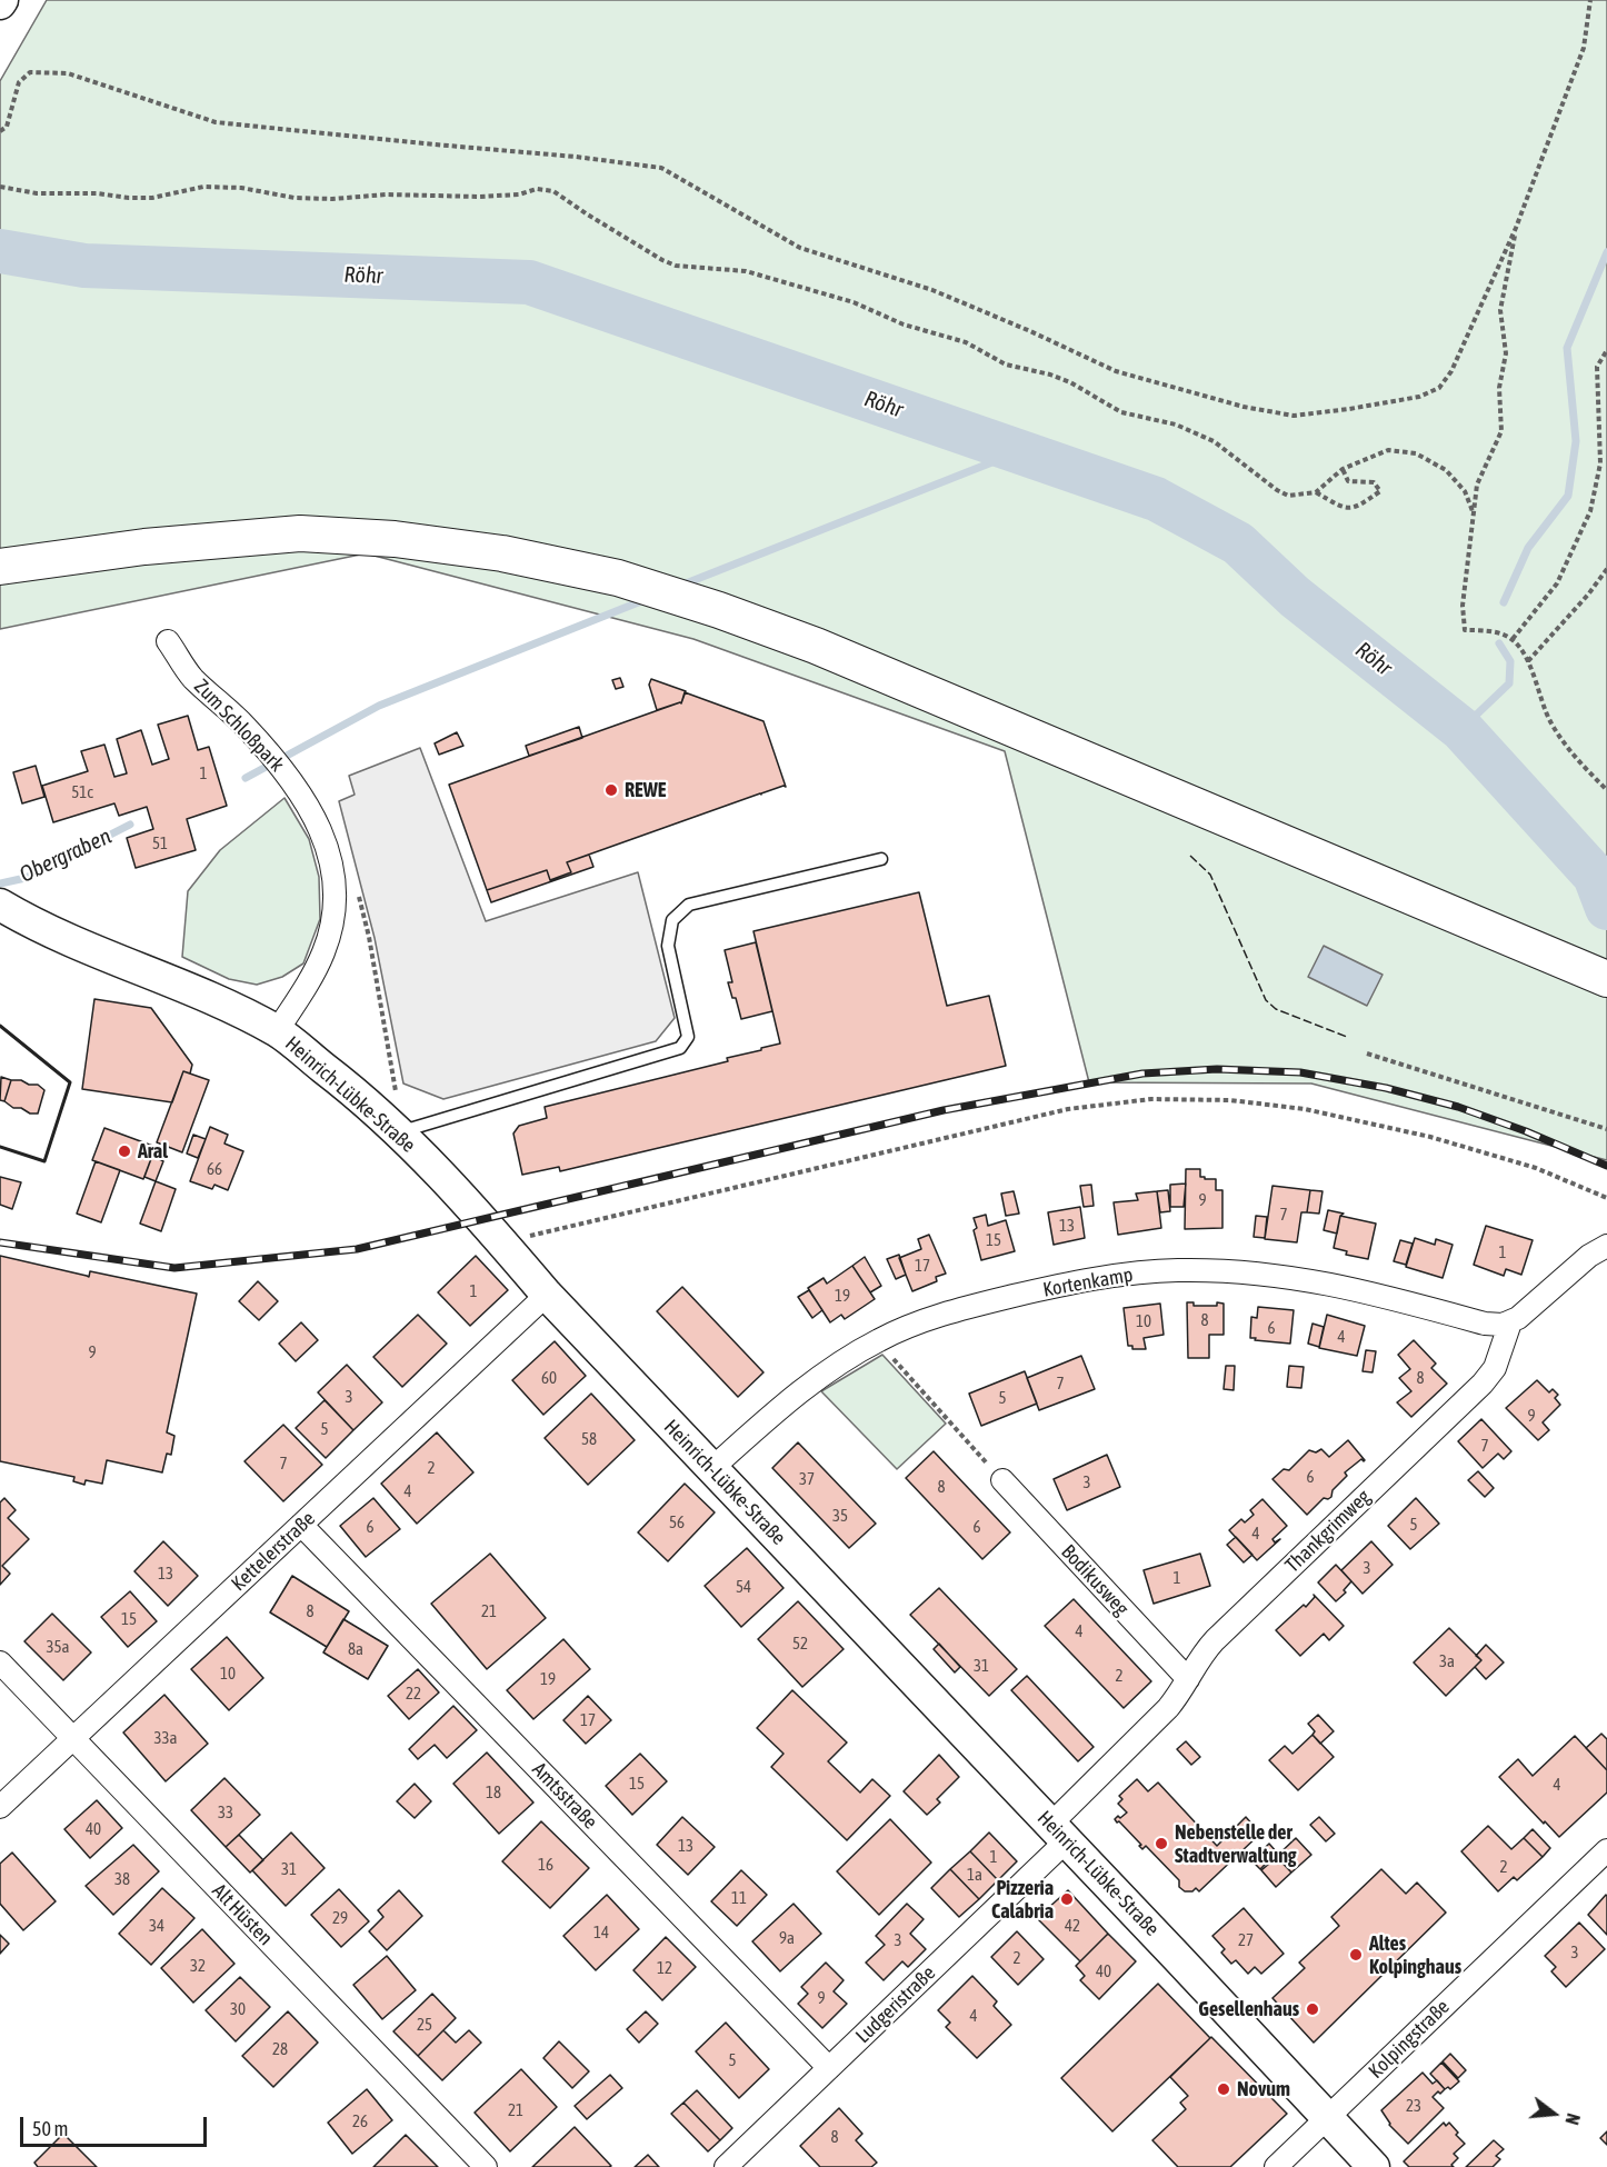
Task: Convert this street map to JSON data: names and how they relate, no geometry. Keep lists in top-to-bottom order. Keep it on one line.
{"streets":{"street":["Zum Schloßpark","Heinrich-Lübke-Straße","Kortenkamp","Thankgrimweg","Kettelerstraße","Bodikusweg","Amtsstraße","Alt Hüsten","Ludgeristraße","Kolpingstraße"]},"crossings":[["Zum Schloßpark","Heinrich-Lübke-Straße"],["Heinrich-Lübke-Straße","Kortenkamp"],["Heinrich-Lübke-Straße","Thankgrimweg"],["Heinrich-Lübke-Straße","Kettelerstraße"],["Heinrich-Lübke-Straße","Ludgeristraße"],["Heinrich-Lübke-Straße","Kolpingstraße"],["Kortenkamp","Thankgrimweg"],["Thankgrimweg","Bodikusweg"],["Thankgrimweg","Ludgeristraße"],["Kettelerstraße","Amtsstraße"],["Kettelerstraße","Alt Hüsten"],["Amtsstraße","Ludgeristraße"]],"water":["Röhr","Obergraben"],"places":["REWE","Aral","Nebenstelle der Stadtverwaltung","Pizzeria Calabria","Altes Kolpinghaus","Gesellenhaus","Novum"],"house_numbers":["1","51c","51","66","9","7","13","15","1","17","1","19","8","10","6","4","9","60","8","7","3","5","9","5","58","7","7","2","6","37","3","8","4","35","56","5","6","6","4","3","13","1","54","8","21","15","4","52","35a","8a","3a","31","10","2","19","22","17","33a","15","4","18","33","40","13","1","16","2","31","1a","38","11","29","34","42","14","9a","3","27","3","2","32","12","40","9","30","4","25","28","5","23","21","26","8"],"scale_bar":"50 m","north":"right"}
